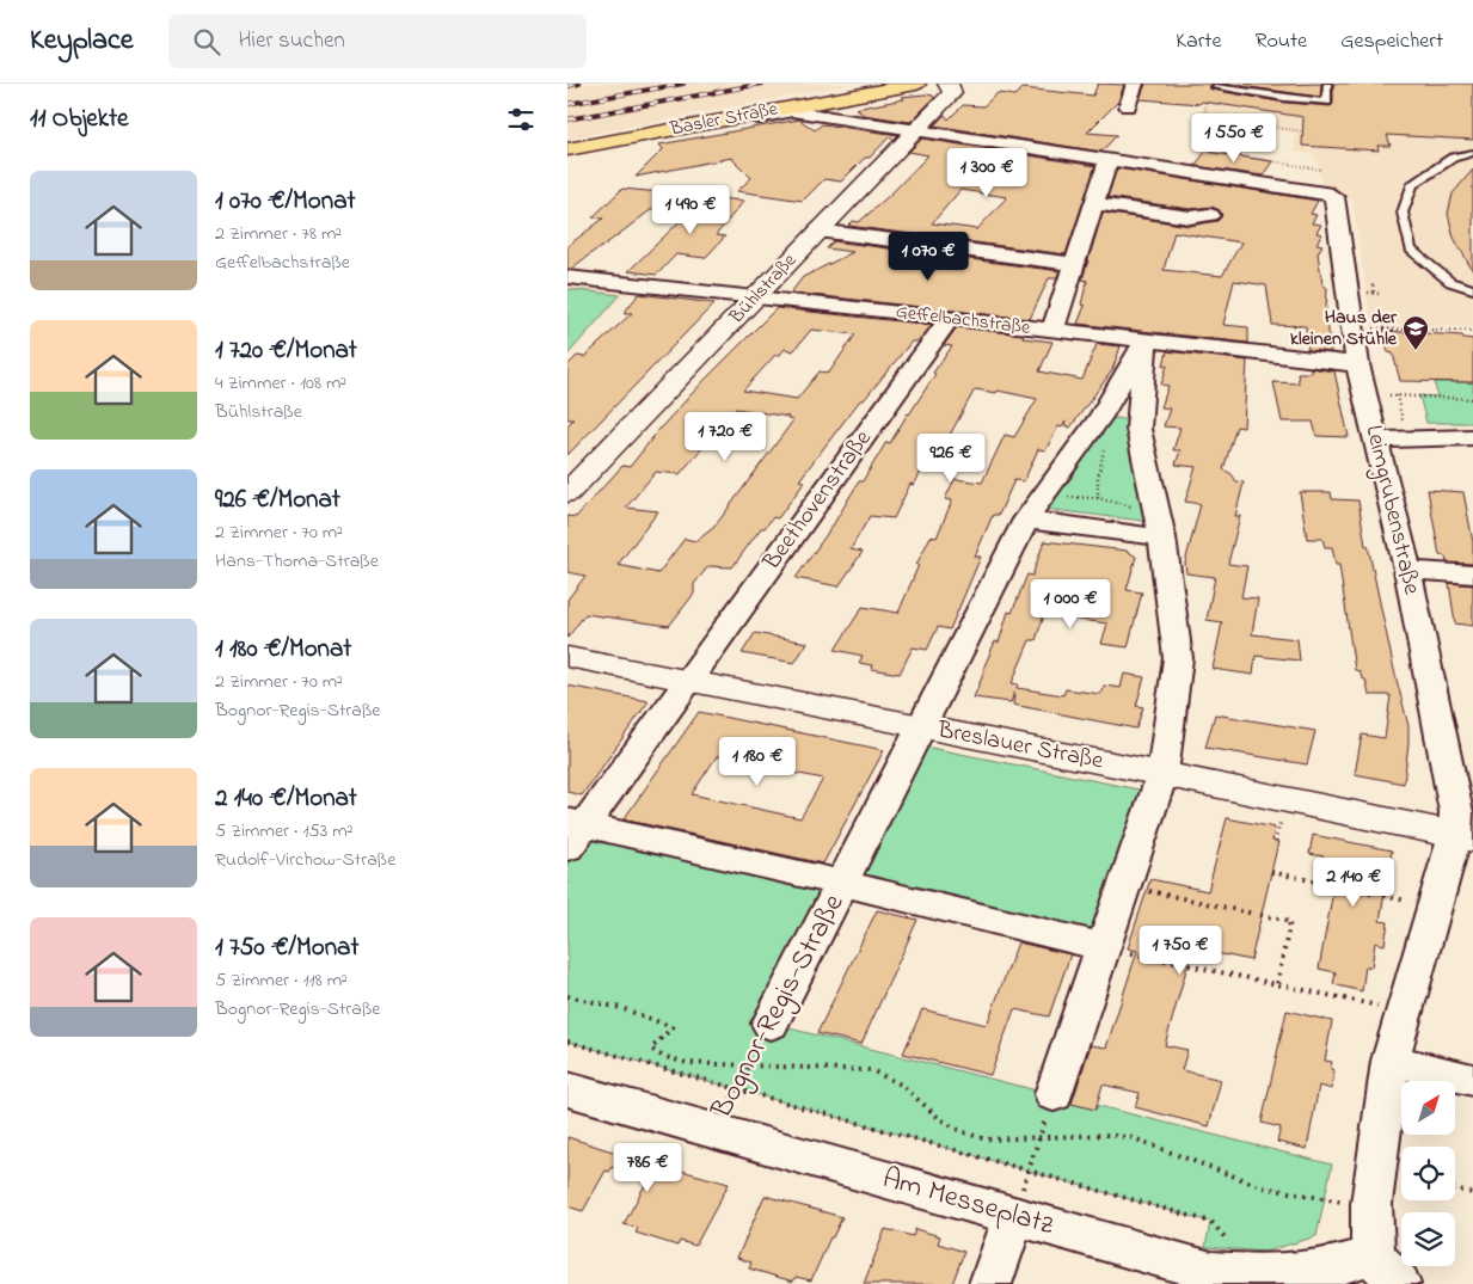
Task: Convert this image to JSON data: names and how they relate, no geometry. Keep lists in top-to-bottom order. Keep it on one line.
{"streets":{"main road":["Basler Straße"],"street":["Bühlstraße","Geffelbachstraße","Beethovenstraße","Leimgrubenstraße","Breslauer Straße","Bognor-Regis-Straße","Am Messeplatz"]},"crossings":[["Bühlstraße","Geffelbachstraße"],["Geffelbachstraße","Beethovenstraße"],["Geffelbachstraße","Leimgrubenstraße"],["Geffelbachstraße","Bognor-Regis-Straße"],["Beethovenstraße","Breslauer Straße"],["Beethovenstraße","Bognor-Regis-Straße"],["Leimgrubenstraße","Breslauer Straße"],["Leimgrubenstraße","Am Messeplatz"],["Breslauer Straße","Bognor-Regis-Straße"],["Bognor-Regis-Straße","Am Messeplatz"]],"places":{"school or university":["Haus der kleinen Stühle"]},"north":"top right","page":{"header":"Keyplace","search":"Hier suchen","nav":["Karte","Route","Gespeichert"],"heading":"11 Objekte","price":["1 550 €","1 300 €","1 490 €","1 070 €","1 720 €","926 €","1 000 €","1 180 €","2 140 €","1 750 €","786 €"],"list":[{"name":"1 070 €/Monat","note":"2 Zimmer · 78 m² · Geffelbachstraße"},{"name":"1 720 €/Monat","note":"4 Zimmer · 108 m² · Bühlstraße"},{"name":"926 €/Monat","note":"2 Zimmer · 70 m² · Hans-Thoma-Straße"},{"name":"1 180 €/Monat","note":"2 Zimmer · 70 m² · Bognor-Regis-Straße"},{"name":"2 140 €/Monat","note":"5 Zimmer · 153 m² · Rudolf-Virchow-Straße"},{"name":"1 750 €/Monat","note":"5 Zimmer · 118 m² · Bognor-Regis-Straße"}]}}
